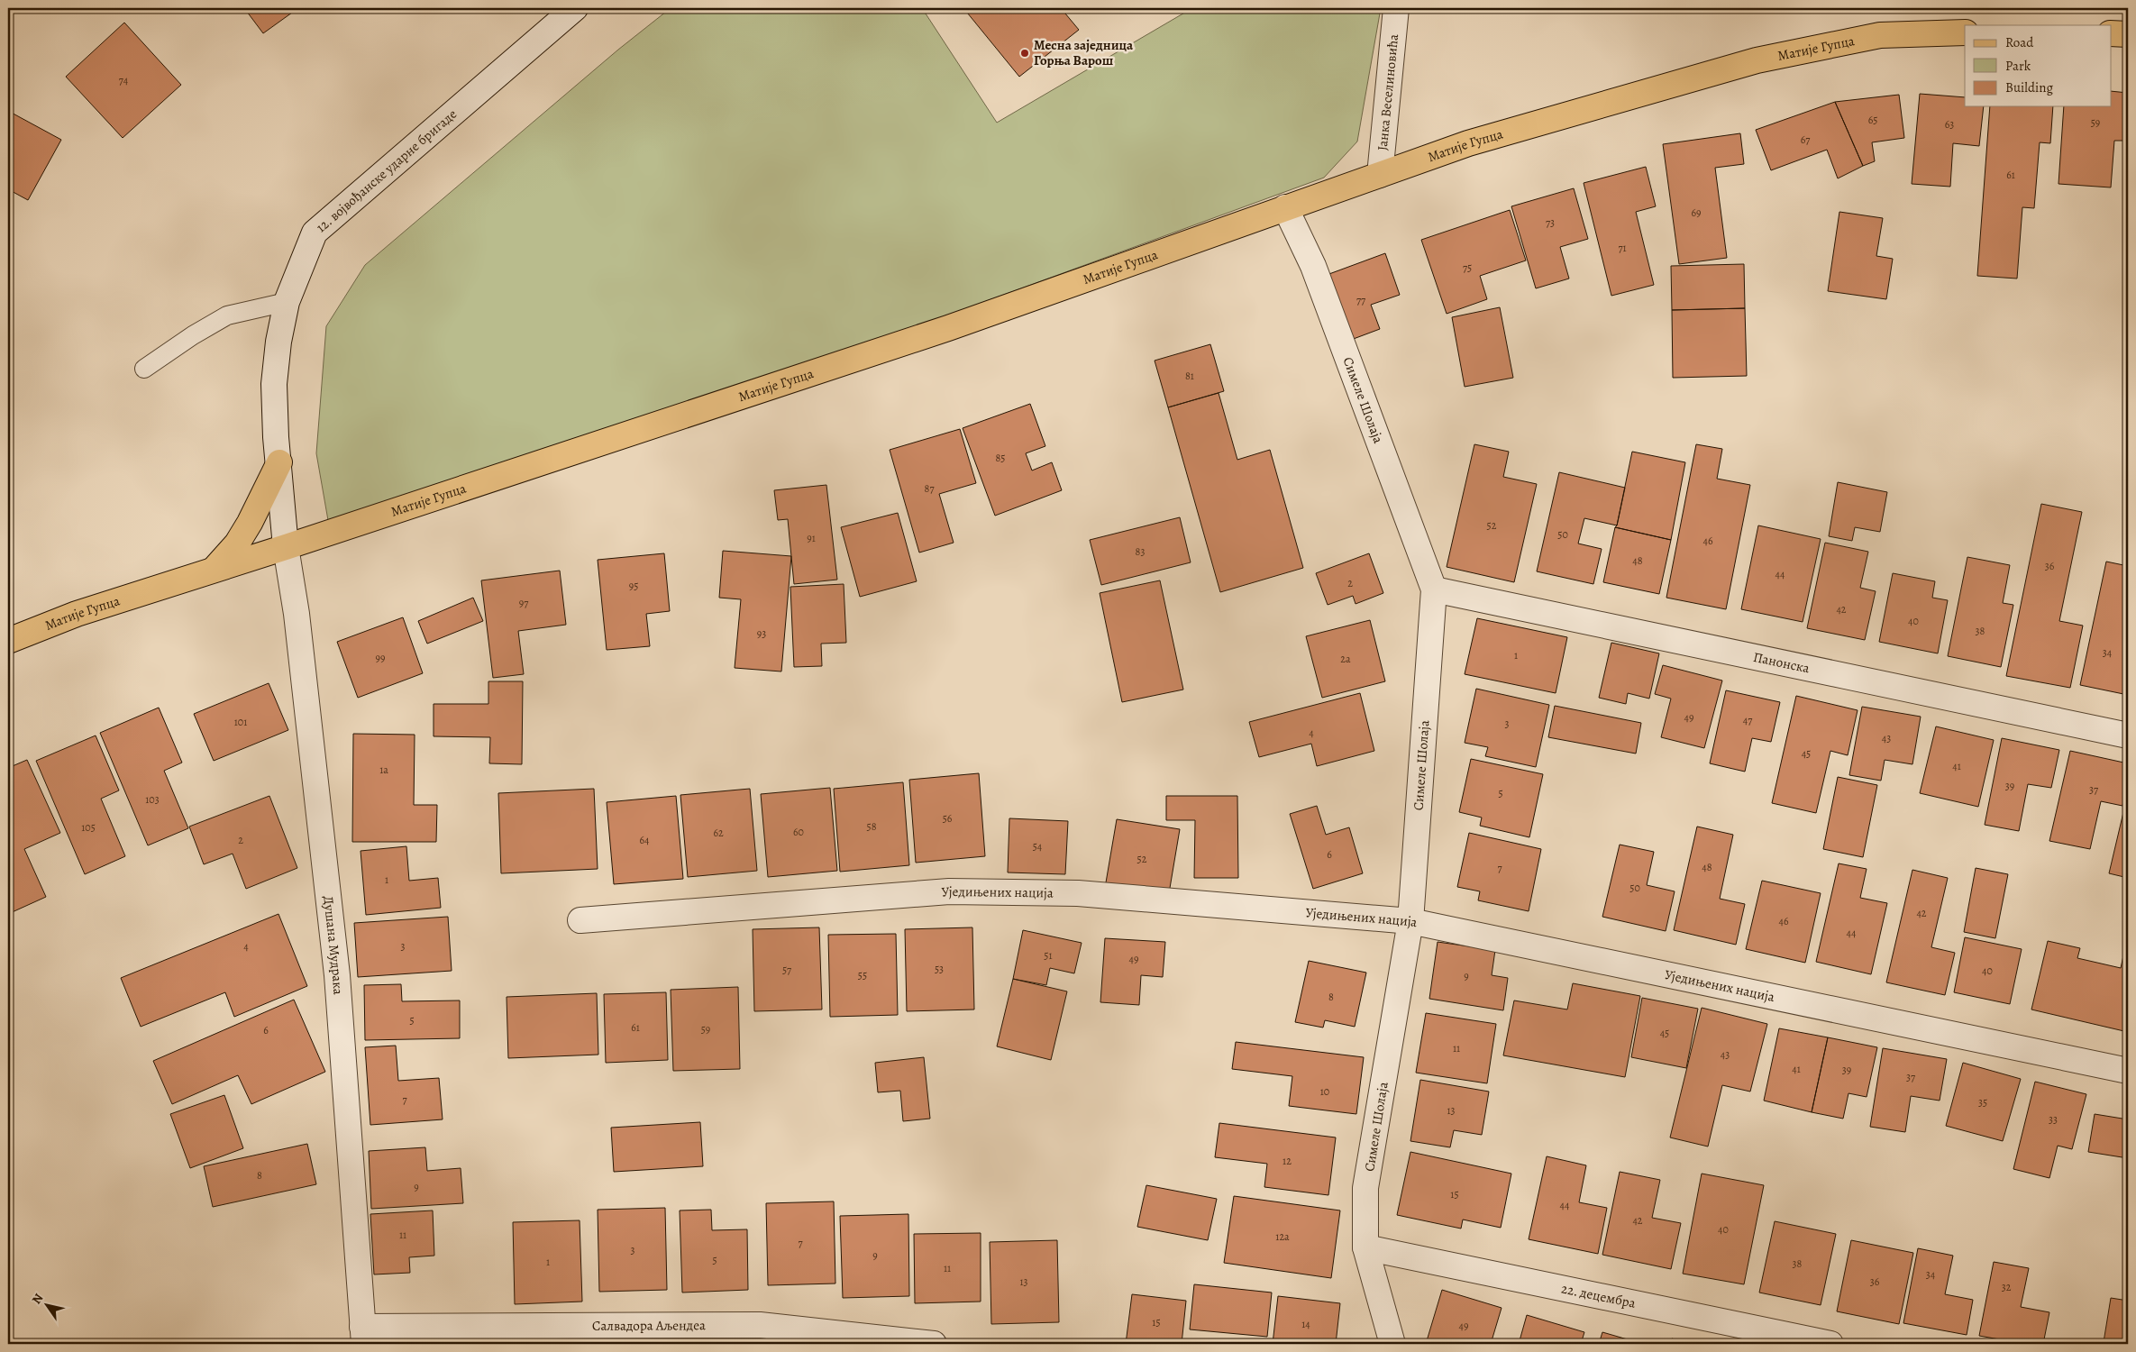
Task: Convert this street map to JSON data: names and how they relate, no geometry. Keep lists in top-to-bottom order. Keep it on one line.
{"streets":{"main road":["Матије Гупца"],"street":["Јанка Веселиновића","12. војвођанске ударне бригаде","Симеле Шолаја","Панонска","Уједињених нација","Душана Мудрака","22. децембра","Салвадора Аљендеа"]},"crossings":[["Матије Гупца","Јанка Веселиновића"],["Матије Гупца","Симеле Шолаја"],["Матије Гупца","Душана Мудрака"],["Симеле Шолаја","Панонска"],["Симеле Шолаја","Уједињених нација"],["Симеле Шолаја","22. децембра"],["Душана Мудрака","Салвадора Аљендеа"]],"places":["Месна заједница Горња Варош"],"house_numbers":["74","65","59","63","67","61","69","73","71","75","77","81","85","87","52","50","91","46","83","48","36","44","2","95","97","42","40","38","93","34","1","99","2a","49","47","101","3","4","43","45","41","1a","39","37","5","103","56","58","105","60","62","2","64","54","6","52","48","7","1","50","42","46","44","4","3","51","49","53","57","40","55","9","8","5","61","59","6","45","11","43","41","39","37","10","7","35","13","33","12","8","9","15","44","42","40","11","12a","7","3","9","5","1","38","11","34","13","36","32","15","14","49"],"legend":["Road","Park","Building"],"north":"top left"}
